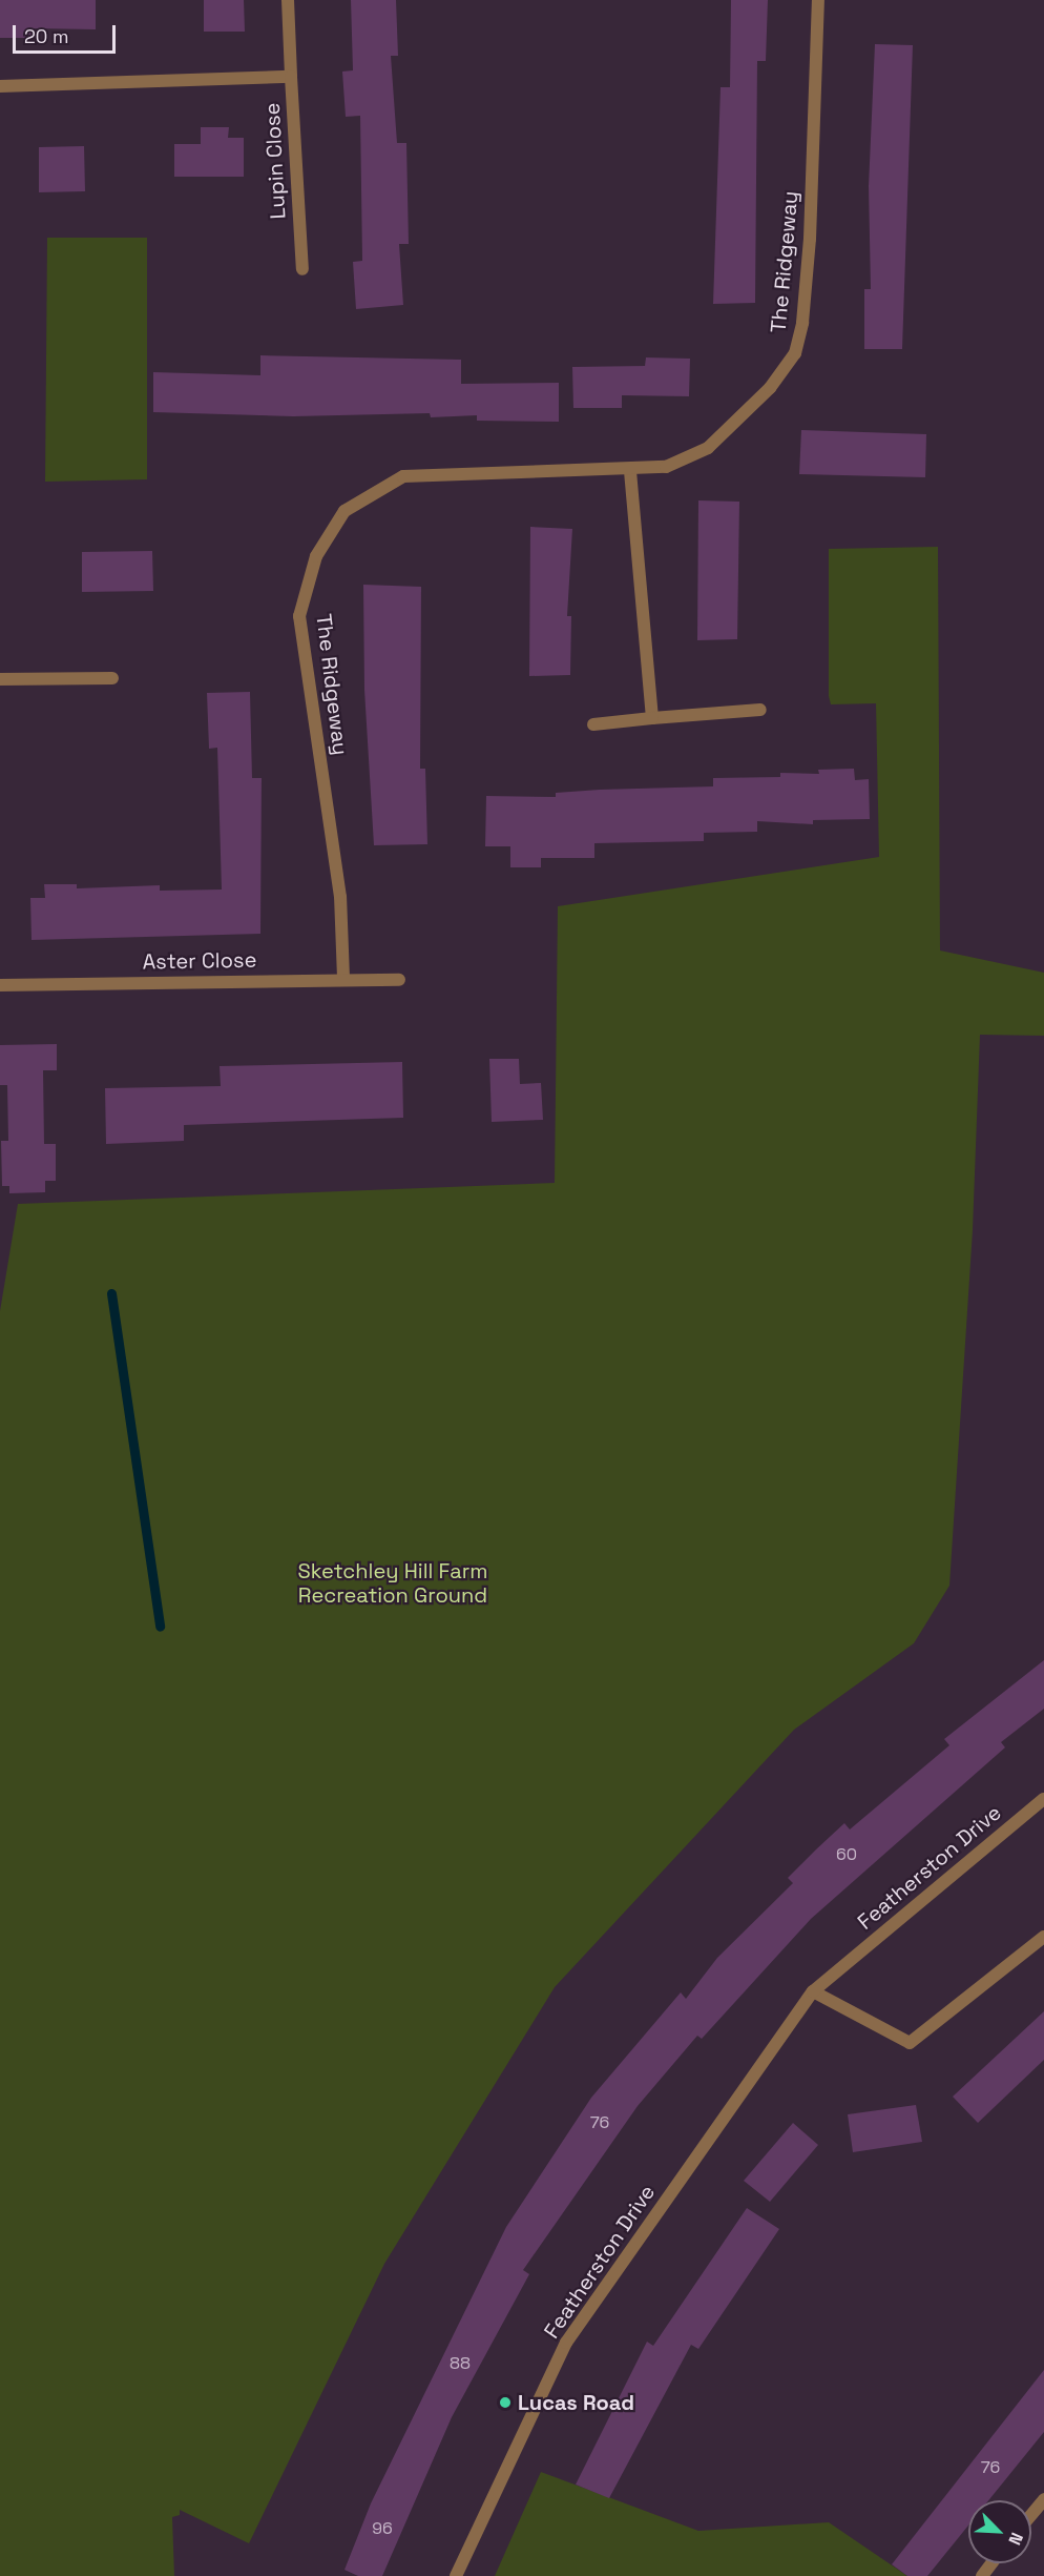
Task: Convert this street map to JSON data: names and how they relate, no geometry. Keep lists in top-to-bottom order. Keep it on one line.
{"streets":{"street":["Lupin Close","The Ridgeway","Aster Close","Featherston Drive"]},"crossings":[["The Ridgeway","Aster Close"]],"parks":["Sketchley Hill Farm Recreation Ground"],"places":["Lucas Road"],"house_numbers":["60","76","88","76","96"],"scale_bar":"20 m","north":"bottom right"}
